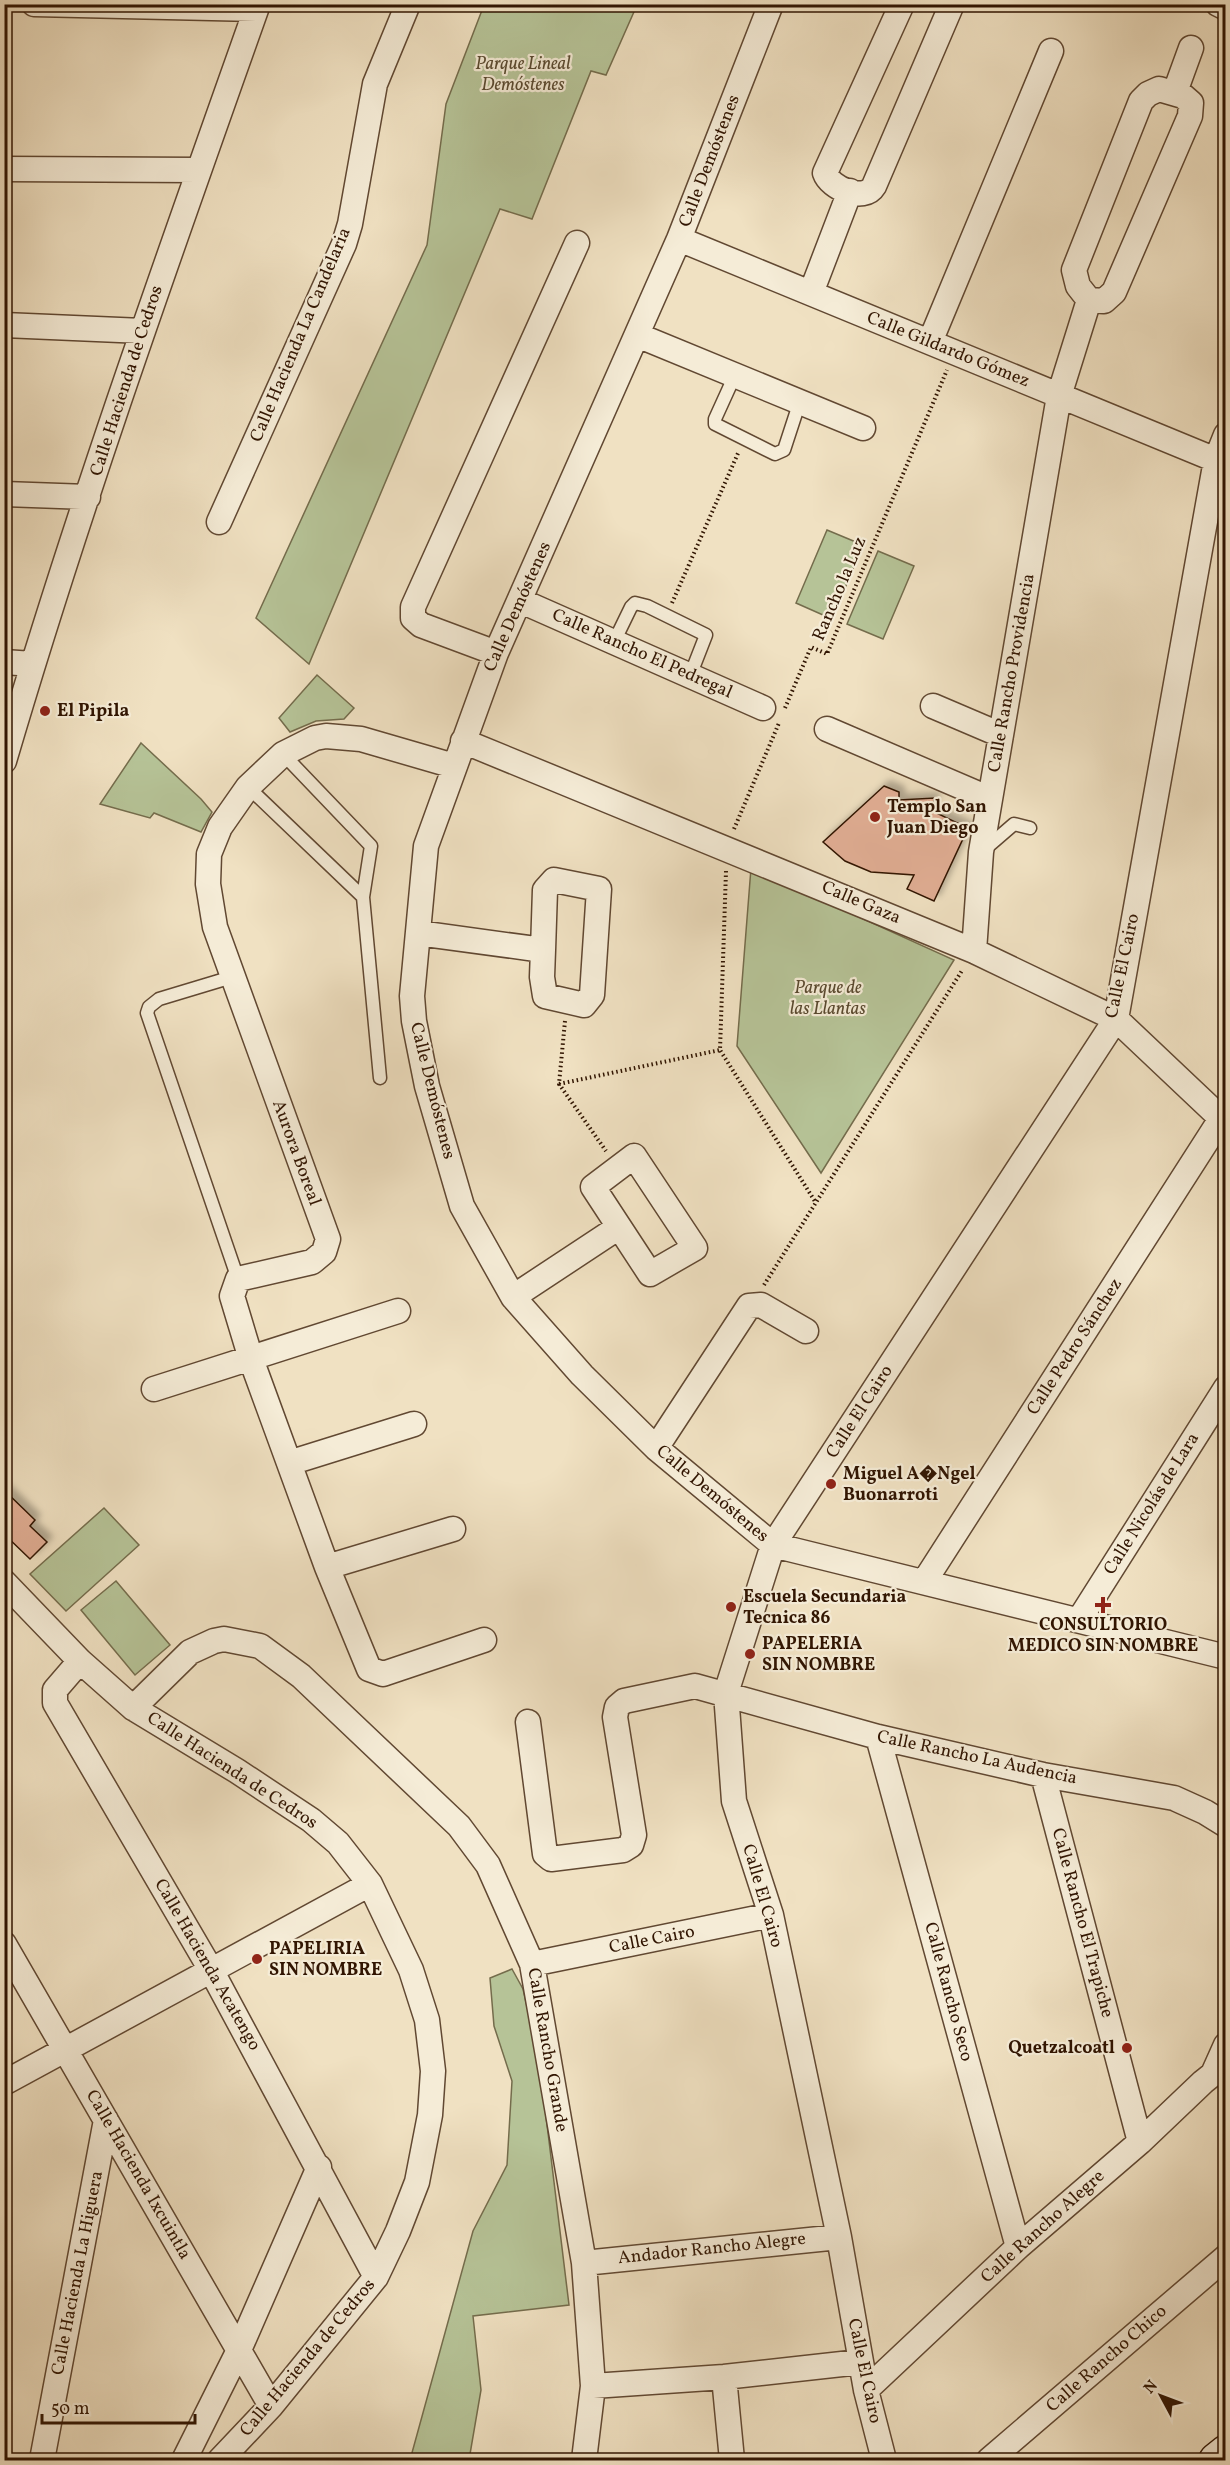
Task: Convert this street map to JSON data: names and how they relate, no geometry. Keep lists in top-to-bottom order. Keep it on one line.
{"streets":{"street":["Calle Demóstenes","Calle Hacienda La Candelaria","Calle Gildardo Gómez","Calle Hacienda de Cedros","Calle Rancho El Pedregal","Calle Rancho Providencia","Calle Gaza","Calle El Cairo","Aurora Boreal","Calle Pedro Sánchez","Calle Nicolás de Lara","Calle Rancho La Audencia","Calle Rancho El Trapiche","Calle Cairo","Calle Hacienda Acatengo","Calle Rancho Seco","Calle Rancho Grande","Calle Hacienda Ixcuintla","Calle Rancho Alegre","Andador Rancho Alegre","Calle Hacienda La Higuera","Calle Rancho Chico"],"path":["Rancho la Luz"]},"crossings":[["Calle Demóstenes","Calle Gildardo Gómez"],["Calle Demóstenes","Calle Rancho El Pedregal"],["Calle Demóstenes","Calle Gaza"],["Calle Demóstenes","Calle El Cairo"],["Calle Demóstenes","Aurora Boreal"],["Calle Demóstenes","Calle Pedro Sánchez"],["Calle Demóstenes","Calle Nicolás de Lara"],["Calle Gildardo Gómez","Rancho la Luz"],["Calle Gildardo Gómez","Calle Rancho Providencia"],["Calle Gildardo Gómez","Calle El Cairo"],["Calle Hacienda de Cedros","Calle Hacienda Acatengo"],["Calle Hacienda de Cedros","Calle Rancho Grande"],["Calle Hacienda de Cedros","Calle Hacienda Ixcuintla"],["Rancho la Luz","Calle Rancho El Pedregal"],["Rancho la Luz","Calle Gaza"],["Calle Rancho Providencia","Calle Gaza"],["Calle Gaza","Calle El Cairo"],["Calle Gaza","Calle Pedro Sánchez"],["Calle El Cairo","Calle Rancho La Audencia"],["Calle El Cairo","Calle Cairo"],["Calle El Cairo","Calle Rancho Alegre"],["Calle El Cairo","Andador Rancho Alegre"],["Calle Rancho La Audencia","Calle Rancho El Trapiche"],["Calle Rancho La Audencia","Calle Rancho Seco"],["Calle Rancho El Trapiche","Calle Rancho Alegre"],["Calle Cairo","Calle Rancho Grande"],["Calle Rancho Seco","Calle Rancho Alegre"],["Calle Rancho Grande","Andador Rancho Alegre"],["Calle Hacienda Ixcuintla","Calle Hacienda La Higuera"]],"parks":["Parque Lineal Demóstenes","Parque de las Llantas"],"places":{"other":["El Pipila","Templo San Juan Diego","Miguel A�Ngel Buonarroti","Escuela Secundaria Tecnica 86","PAPELERIA SIN NOMBRE","PAPELIRIA SIN NOMBRE","Quetzalcoatl"],"health":["CONSULTORIO MEDICO SIN NOMBRE"]},"scale_bar":"50 m","north":"top left"}
